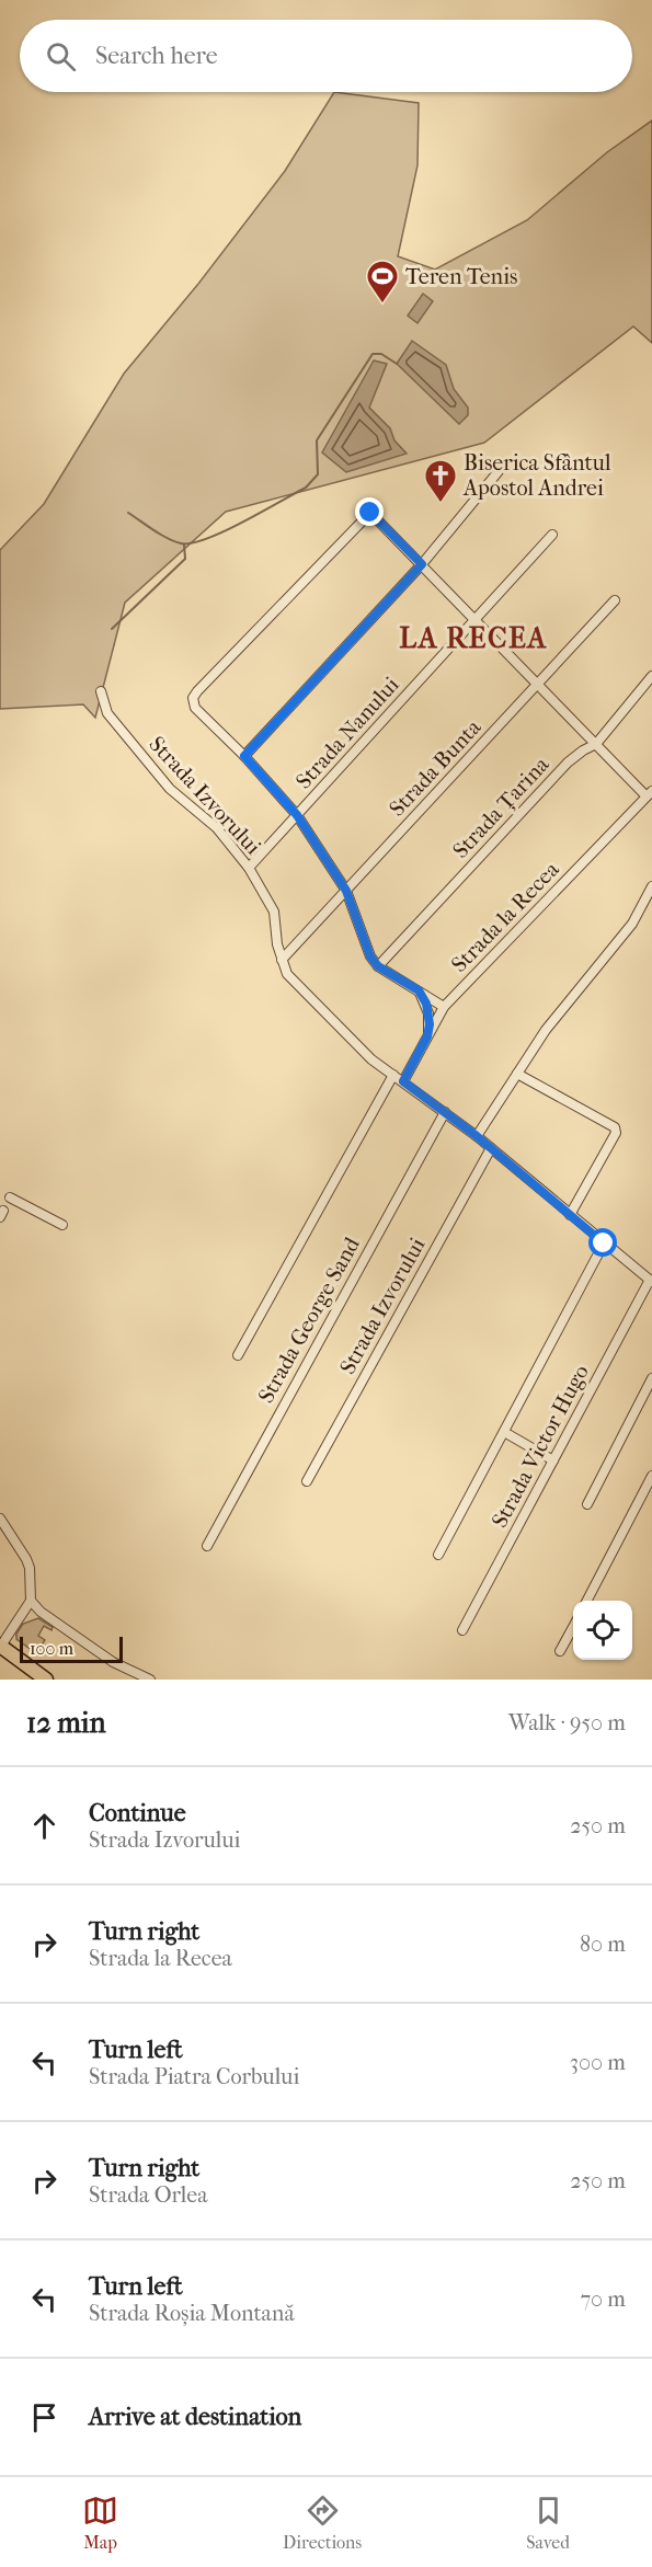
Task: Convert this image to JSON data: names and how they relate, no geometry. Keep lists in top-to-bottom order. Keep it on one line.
{"streets":{"street":["Strada Nanului","Strada Bunta","Strada Izvorului","Strada Țarina","Strada la Recea","Strada George Sand","Strada Victor Hugo"]},"crossings":[["Strada Nanului","Strada Izvorului"],["Strada Bunta","Strada Izvorului"],["Strada Izvorului","Strada la Recea"],["Strada Izvorului","Strada George Sand"],["Strada Izvorului","Strada Victor Hugo"]],"districts":["LA RECEA"],"places":{"sports":["Teren Tenis"],"church":["Biserica Sfântul Apostol Andrei"]},"scale_bar":"100 m","page":{"search":"Search here","scale":"100 m","heading":["12 min","Walk · 950 m"],"list":[["Continue","Strada Izvorului","250 m"],["Turn right","Strada la Recea","80 m"],["Turn left","Strada Piatra Corbului","300 m"],["Turn right","Strada Orlea","250 m"],["Turn left","Strada Roșia Montană","70 m"],"Arrive at destination"],"nav":["Map","Directions","Saved"]}}
